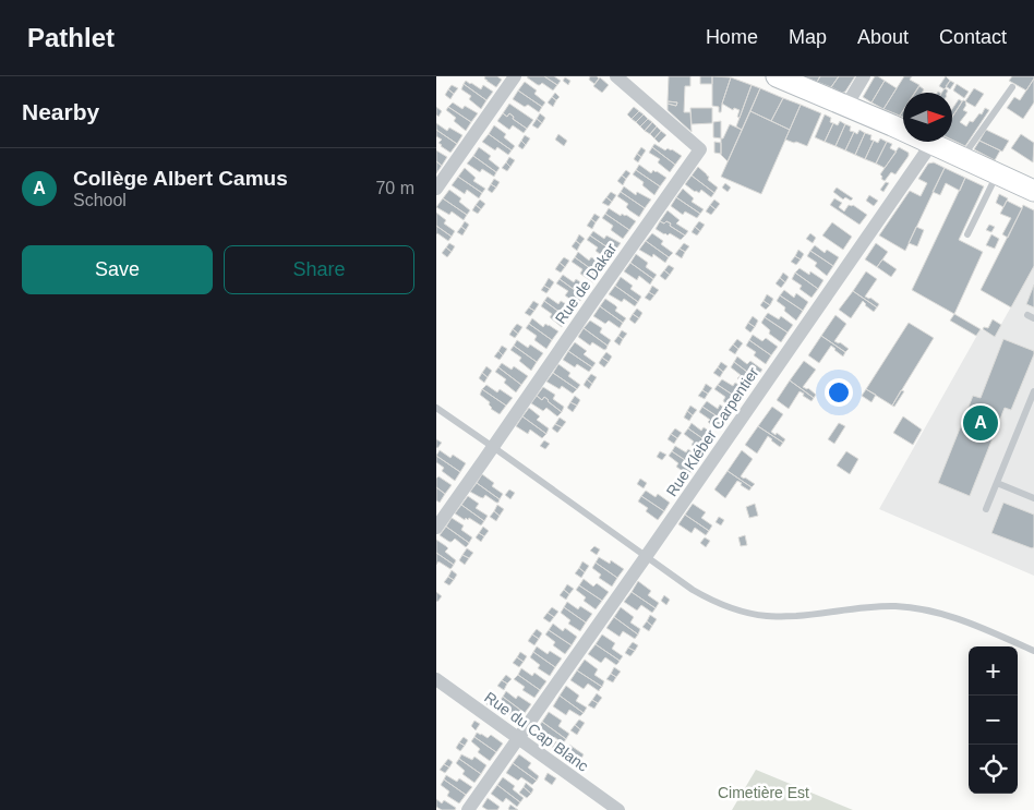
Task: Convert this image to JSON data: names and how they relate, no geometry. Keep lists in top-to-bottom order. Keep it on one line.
{"streets":{"street":["Rue de Dakar","Rue Kléber Carpentier","Rue du Cap Blanc"]},"crossings":[["Rue Kléber Carpentier","Rue du Cap Blanc"]],"parks":["Cimetière Est"],"north":"right","page":{"header":"Pathlet","nav":["Home","Map","About","Contact"],"heading":"Nearby","list":[{"mark":"A","name":"Collège Albert Camus","note":"School","value":"70 m"}],"buttons":["Save","Share"],"pins":"A","map_buttons":["+","−"]}}
